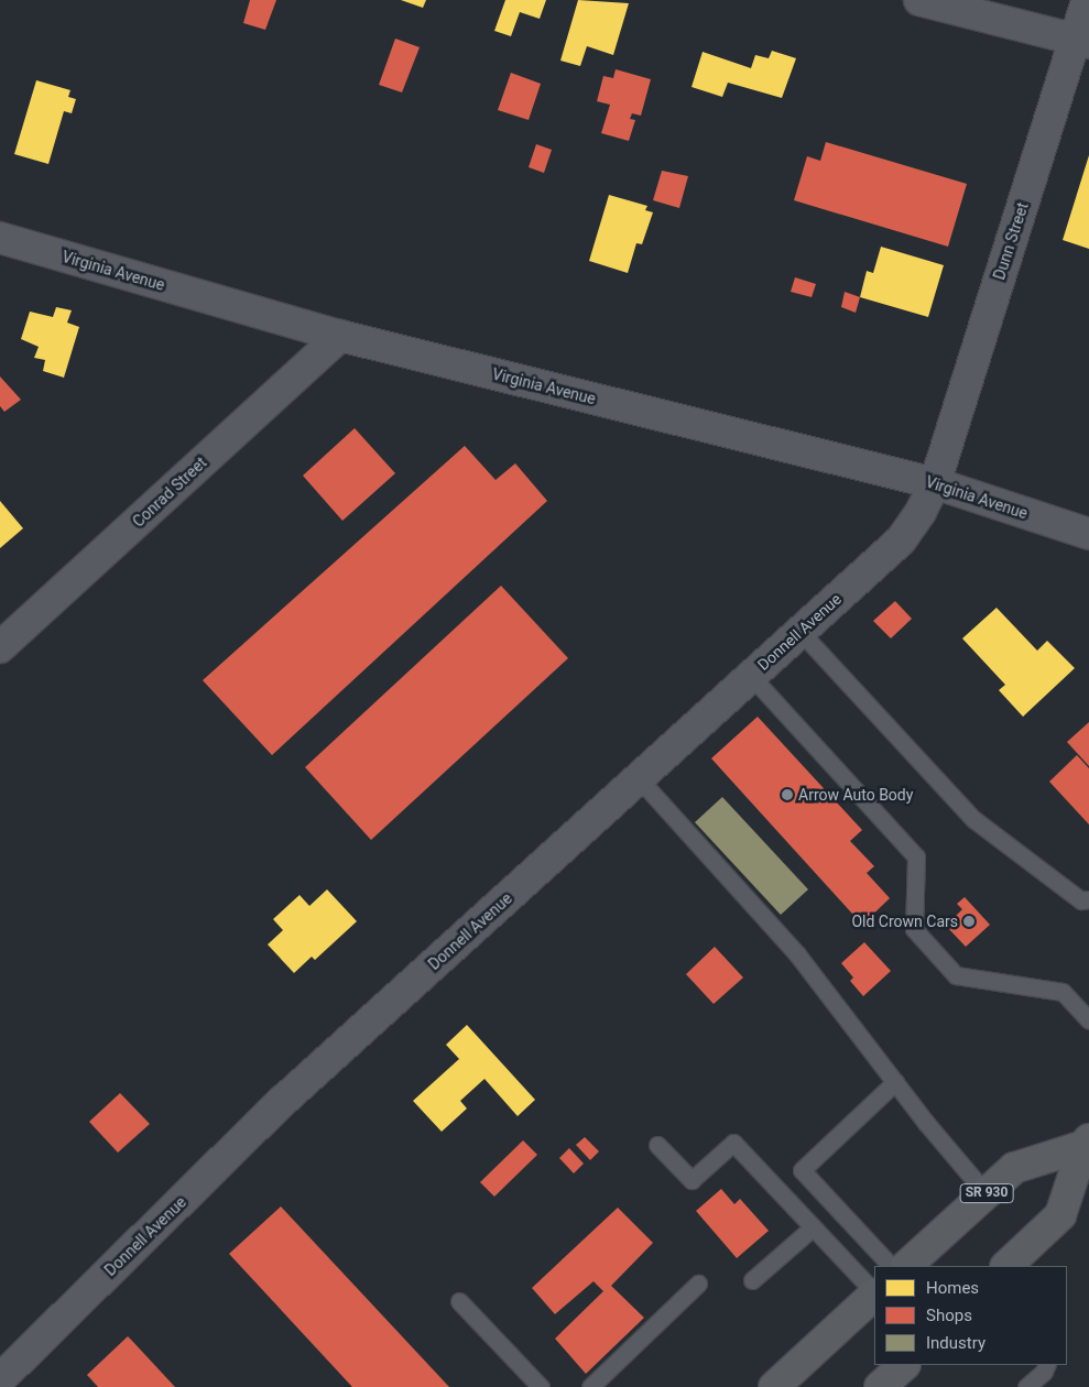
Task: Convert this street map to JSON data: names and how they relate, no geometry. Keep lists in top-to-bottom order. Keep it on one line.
{"streets":{"highway":["SR 930"],"street":["Dunn Street","Virginia Avenue","Conrad Street","Donnell Avenue"]},"crossings":[["Dunn Street","Virginia Avenue"],["Dunn Street","Donnell Avenue"],["Virginia Avenue","Conrad Street"],["Virginia Avenue","Donnell Avenue"]],"places":["Arrow Auto Body","Old Crown Cars"],"legend":["Homes","Shops","Industry"]}
